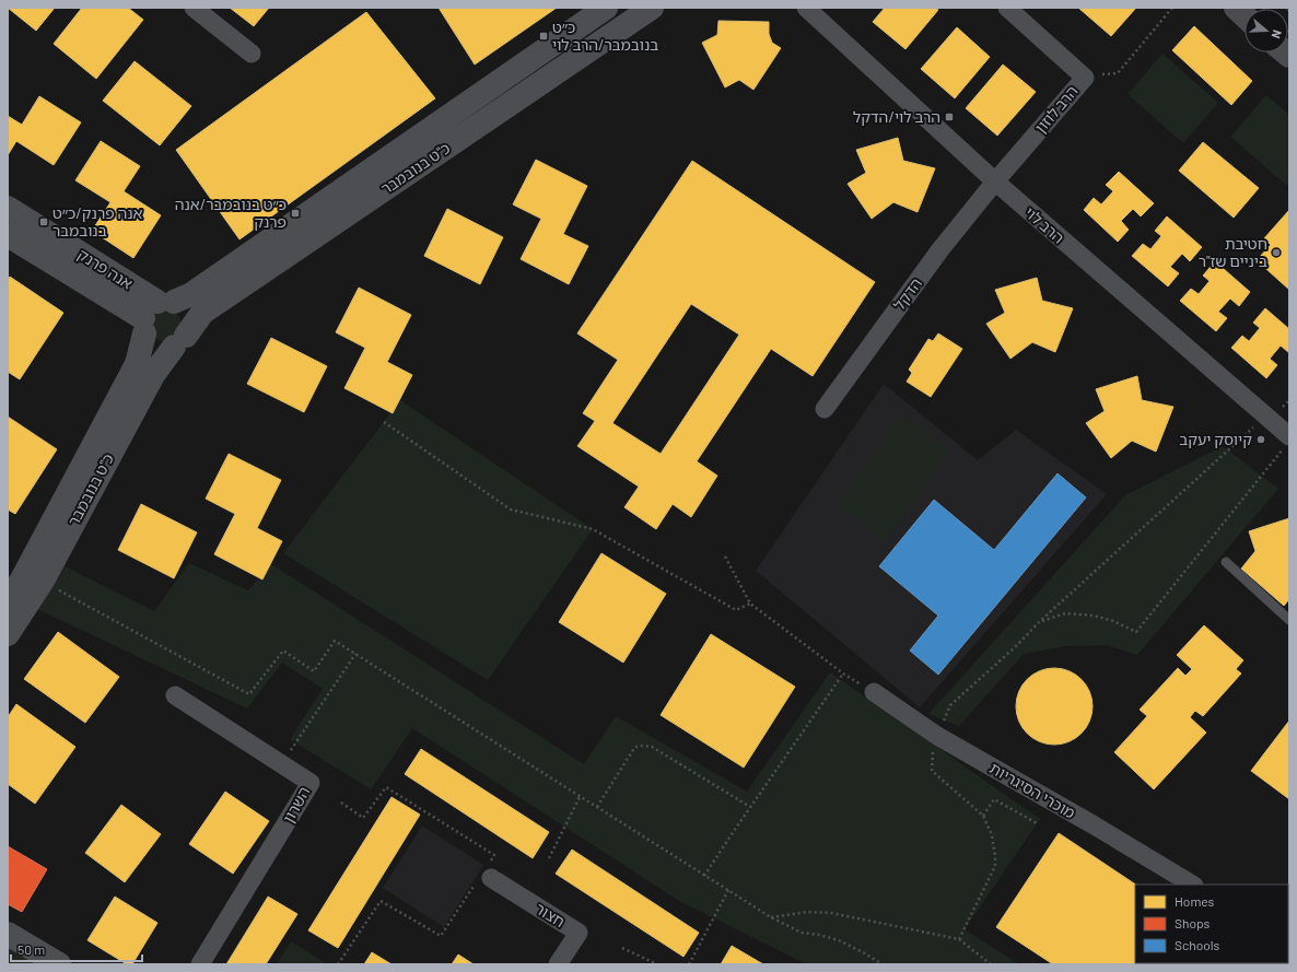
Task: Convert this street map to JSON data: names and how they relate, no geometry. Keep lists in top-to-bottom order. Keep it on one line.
{"streets":{"street":["הרב לוזון","כ\"ט בנובמבר","הרב לוי","אנה פרנק","הדקל","מוכרי הסיגריות","השרון","חצור"]},"crossings":[["הרב לוזון","הרב לוי"],["הרב לוזון","הדקל"],["כ\"ט בנובמבר","אנה פרנק"],["הרב לוי","הדקל"]],"places":{"transit":["כ״ט בנובמבר/הרב לוי","הרב לוי/הדקל","כ״ט בנובמבר/אנה פרנק","אנה פרנק/כ״ט בנובמבר"],"other":["חטיבת ביניים שז\"ר","קיוסק יעקב"]},"legend":["Homes","Shops","Schools"],"scale_bar":"50 m","north":"right"}
